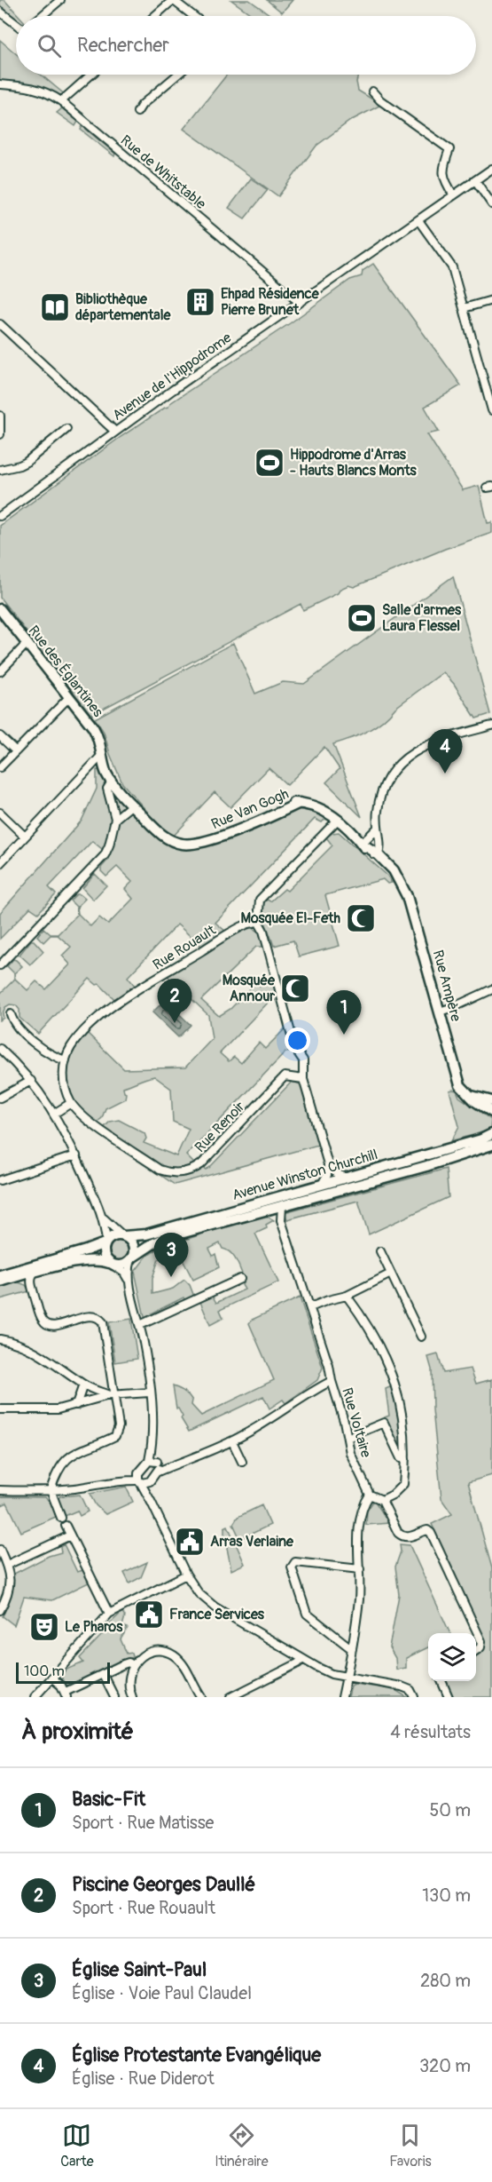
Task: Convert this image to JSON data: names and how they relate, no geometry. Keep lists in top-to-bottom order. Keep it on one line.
{"streets":{"main road":["Rue des Églantines","Rue Van Gogh","Rue Ampère","Avenue Winston Churchill"],"street":["Rue de Whitstable","Avenue de l'Hippodrome","Rue Rouault","Rue Renoir","Rue Voltaire"]},"crossings":[["Rue de Whitstable","Avenue de l'Hippodrome"],["Rue des Églantines","Rue Van Gogh"],["Rue Van Gogh","Rue Ampère"],["Rue Rouault","Rue Renoir"],["Avenue Winston Churchill","Rue Voltaire"]],"places":{"building":["Ehpad Résidence Pierre Brunet"],"library":["Bibliothèque départementale"],"sports":["Hippodrome d'Arras - Hauts Blancs Monts","Salle d'armes Laura Flessel"],"mosque":["Mosquée El-Feth","Mosquée Annour"],"public building":["Arras Verlaine","France Services"],"theatre":["Le Pharos"]},"scale_bar":"100 m","page":{"search":"Rechercher","pins":["4","2","1","3"],"scale":"100 m","heading":["À proximité","4 résultats"],"list":[{"mark":"1","name":"Basic-Fit","note":"Sport · Rue Matisse","value":"50 m"},{"mark":"2","name":"Piscine Georges Daullé","note":"Sport · Rue Rouault","value":"130 m"},{"mark":"3","name":"Église Saint-Paul","note":"Église · Voie Paul Claudel","value":"280 m"},{"mark":"4","name":"Église Protestante Evangélique","note":"Église · Rue Diderot","value":"320 m"}],"nav":["Carte","Itinéraire","Favoris"]}}
